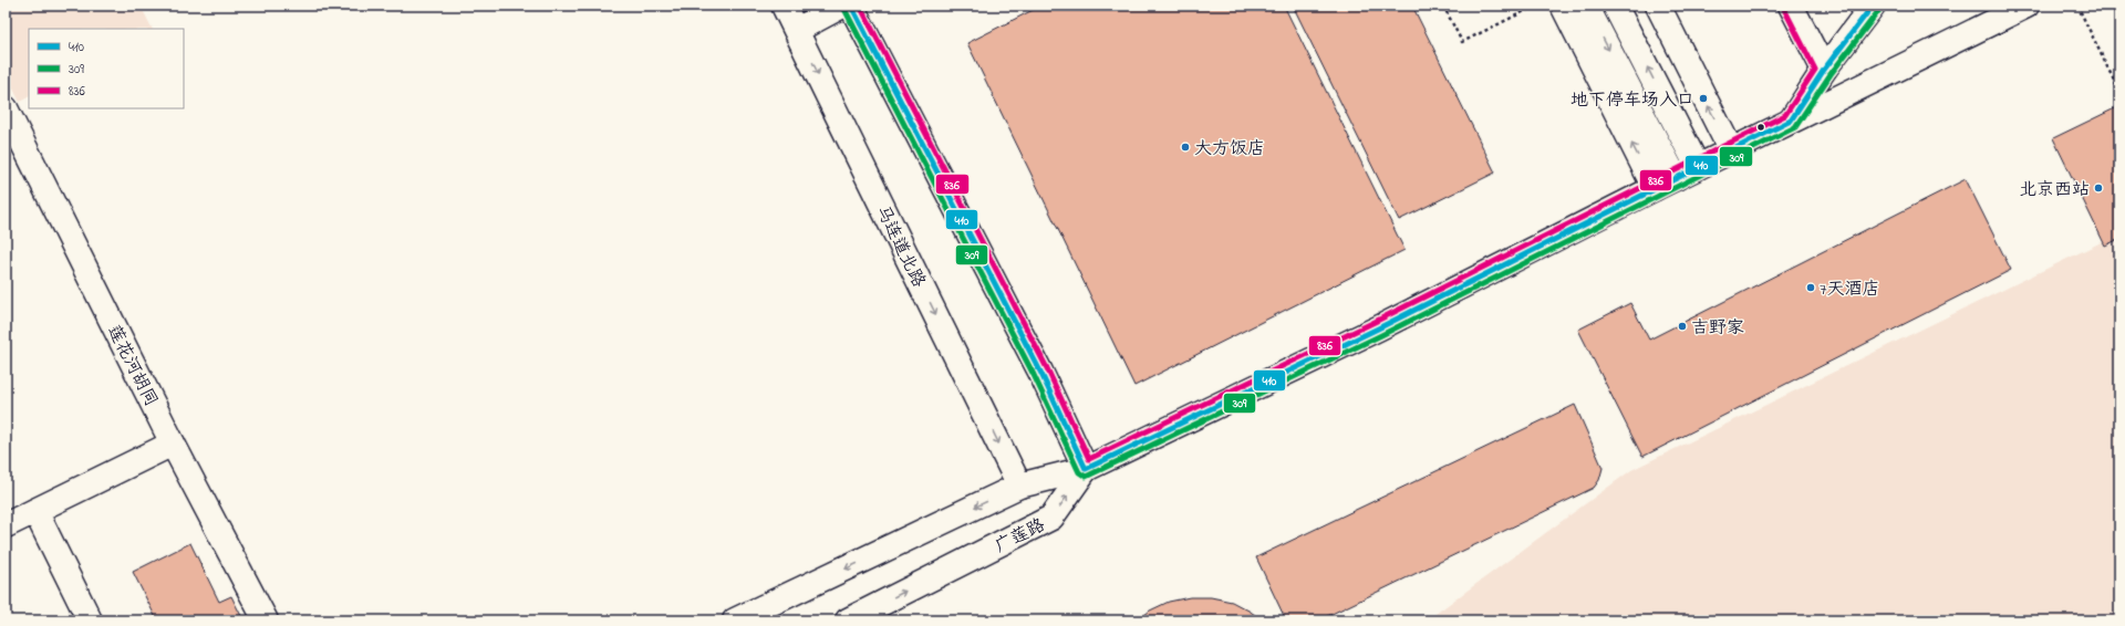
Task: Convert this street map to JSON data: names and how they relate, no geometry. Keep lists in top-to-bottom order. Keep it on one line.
{"streets":{"street":["马连道北路","莲花河胡同","广莲路"]},"places":["地下停车场入口","大方饭店","北京西站","7天酒店","吉野家"],"lines":["transit line 410","transit line 836","transit line 309"],"legend":["410","309","836"]}
